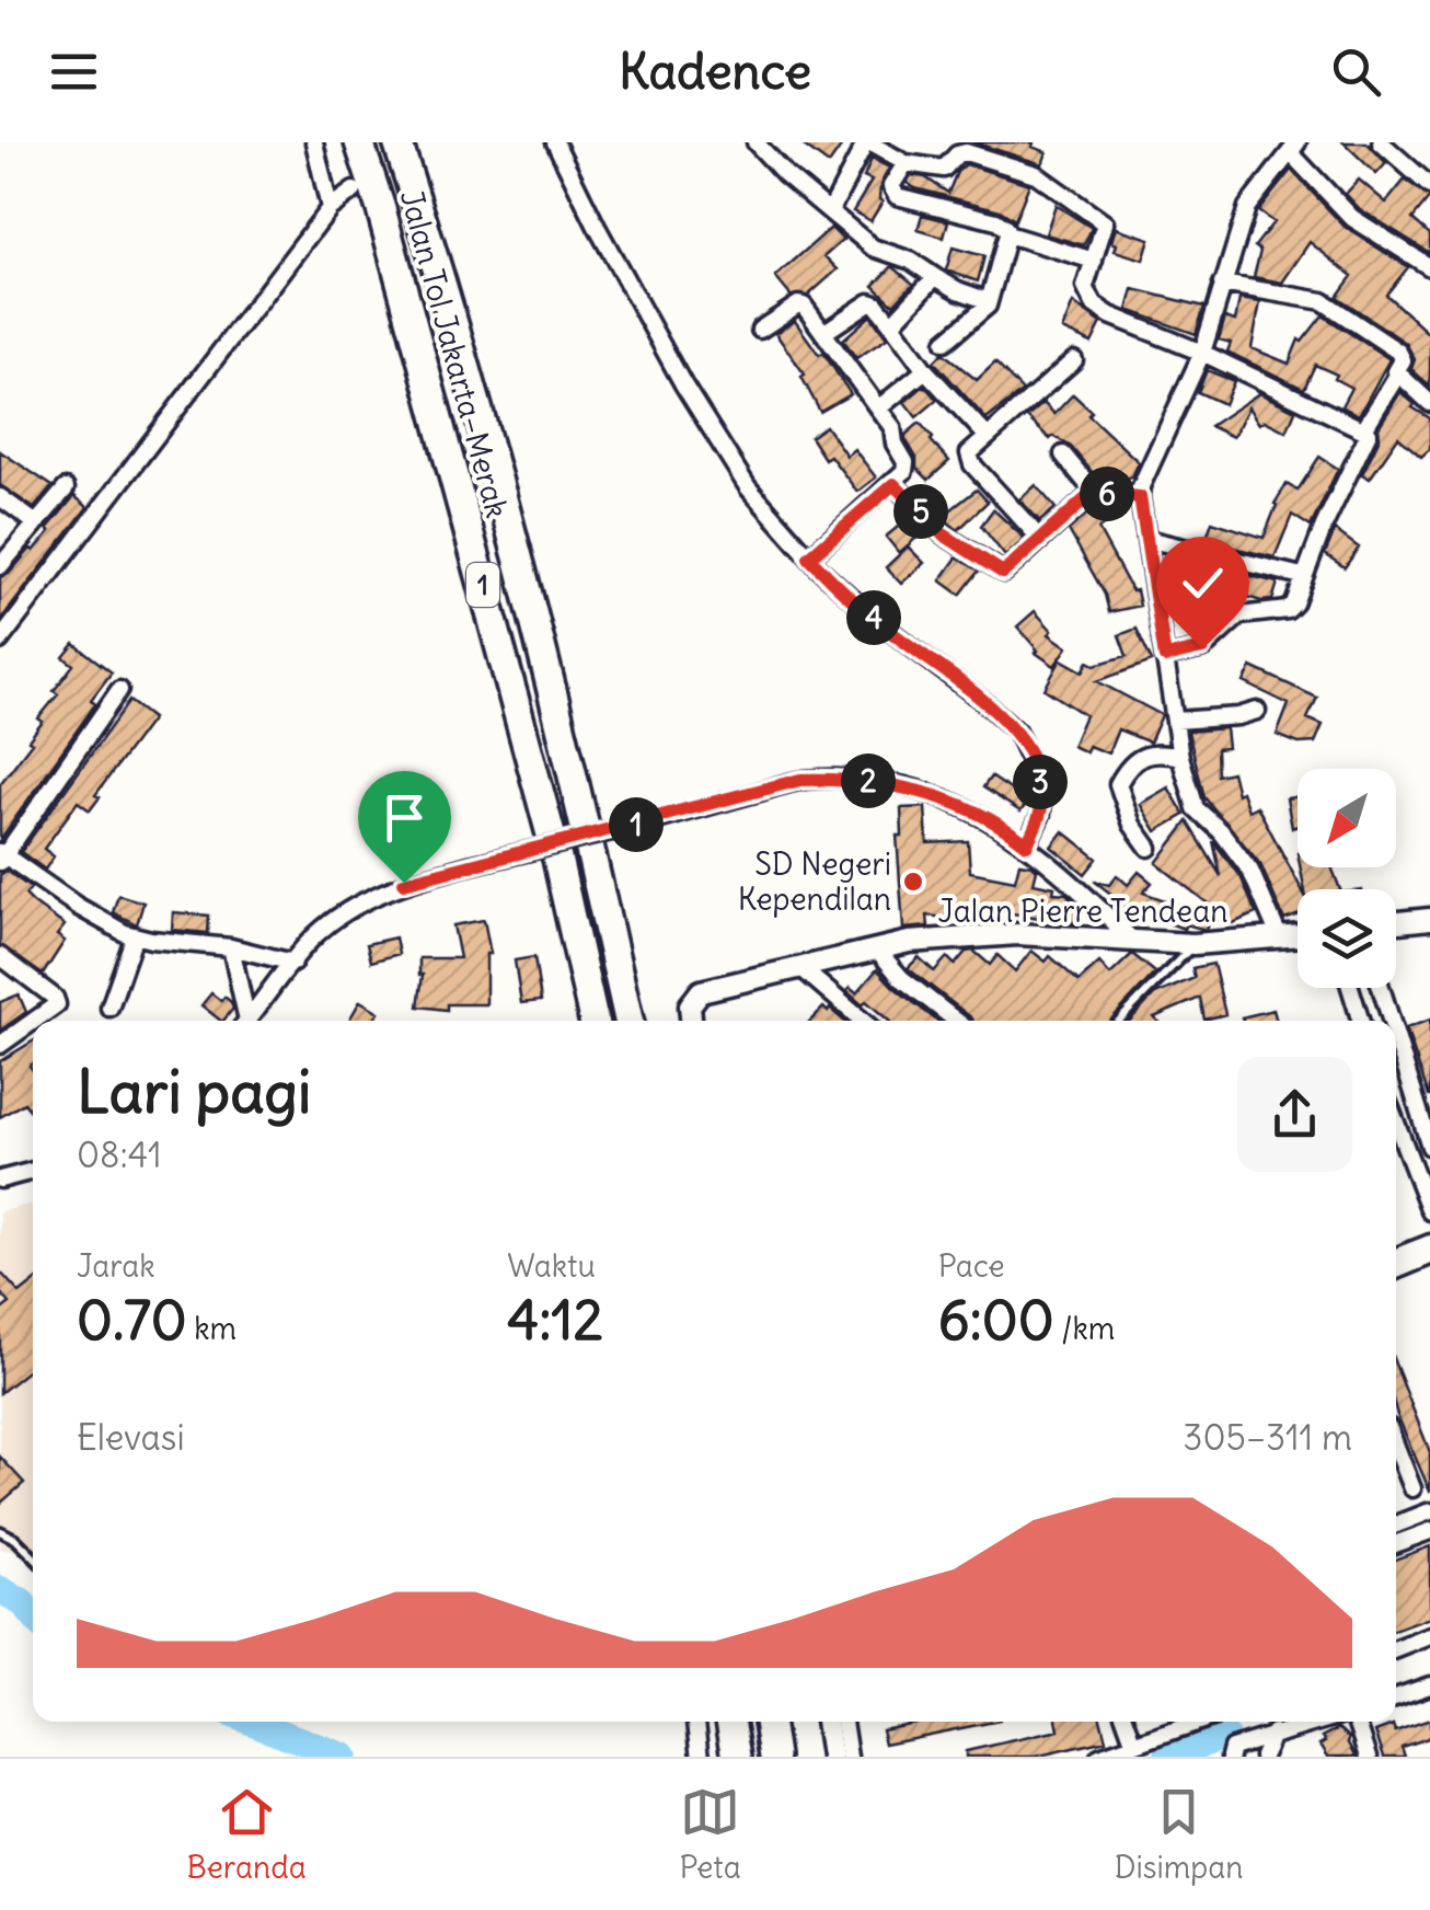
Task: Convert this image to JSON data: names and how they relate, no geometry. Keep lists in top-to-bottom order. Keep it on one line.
{"streets":{"highway":["Jalan Tol Jakarta–Merak","1"],"street":["Jalan Pierre Tendean"]},"places":["SD Negeri Kependilan"],"north":"bottom left","page":{"header":"Kadence","pins":["6","5","4","2","3","1"],"heading":["Lari pagi","08:41"],"stats":[["Jarak","0.70 km"],["Waktu","4:12"],["Pace","6:00 /km"]],"chart":["Elevasi","305–311 m"],"tabs":["Beranda","Peta","Disimpan"]}}
